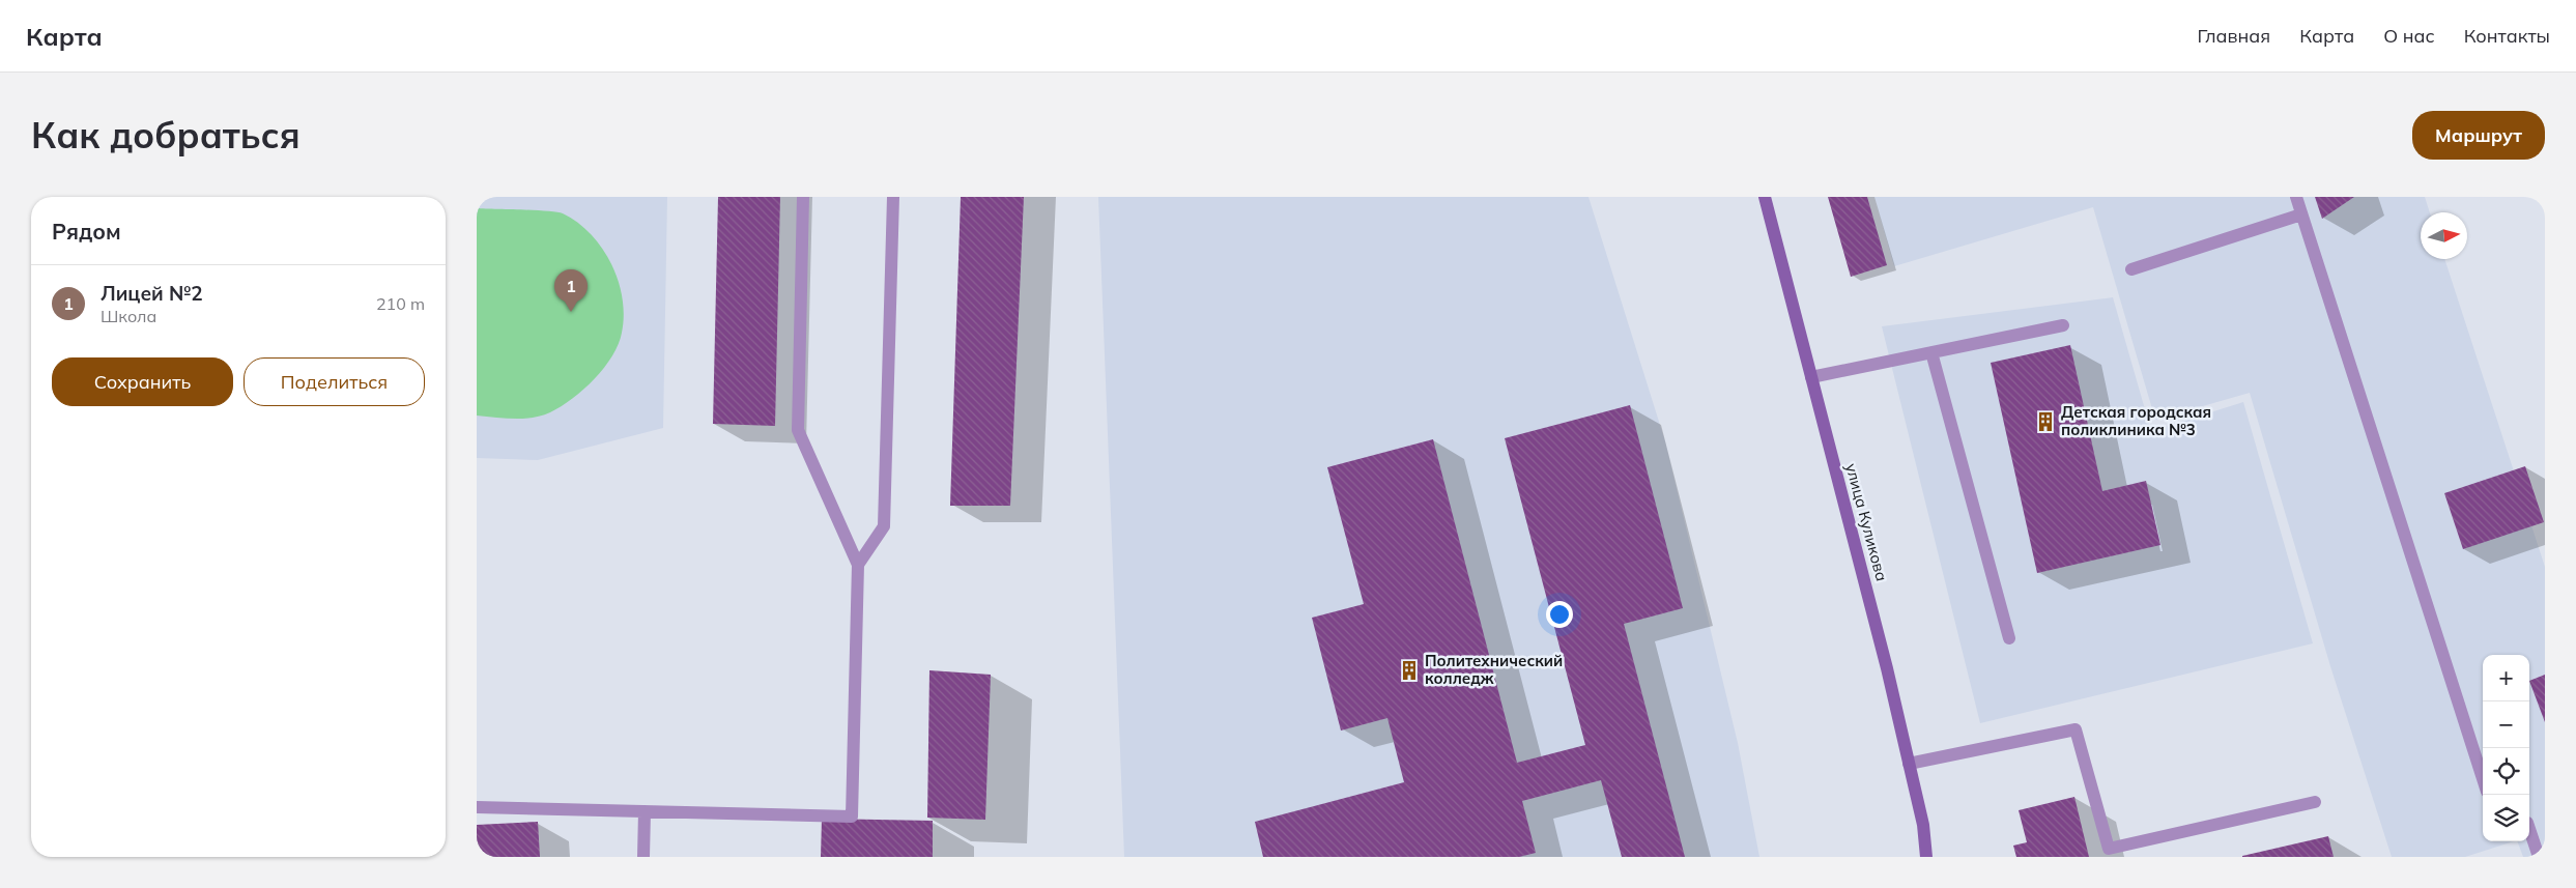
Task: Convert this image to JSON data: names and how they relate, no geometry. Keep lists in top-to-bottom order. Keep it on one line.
{"streets":{"main road":["улица Куликова"]},"places":{"building":["Детская городская поликлиника №3","Политехнический колледж"]},"north":"right","page":{"header":"Карта","nav":["Главная","Карта","О нас","Контакты"],"buttons":["Маршрут",["Сохранить","Поделиться"]],"title":"Как добраться","heading":"Рядом","list":[{"mark":"1","name":"Лицей №2","note":"Школа","value":"210 m"}],"pins":"1","map_buttons":["+","−"]}}
